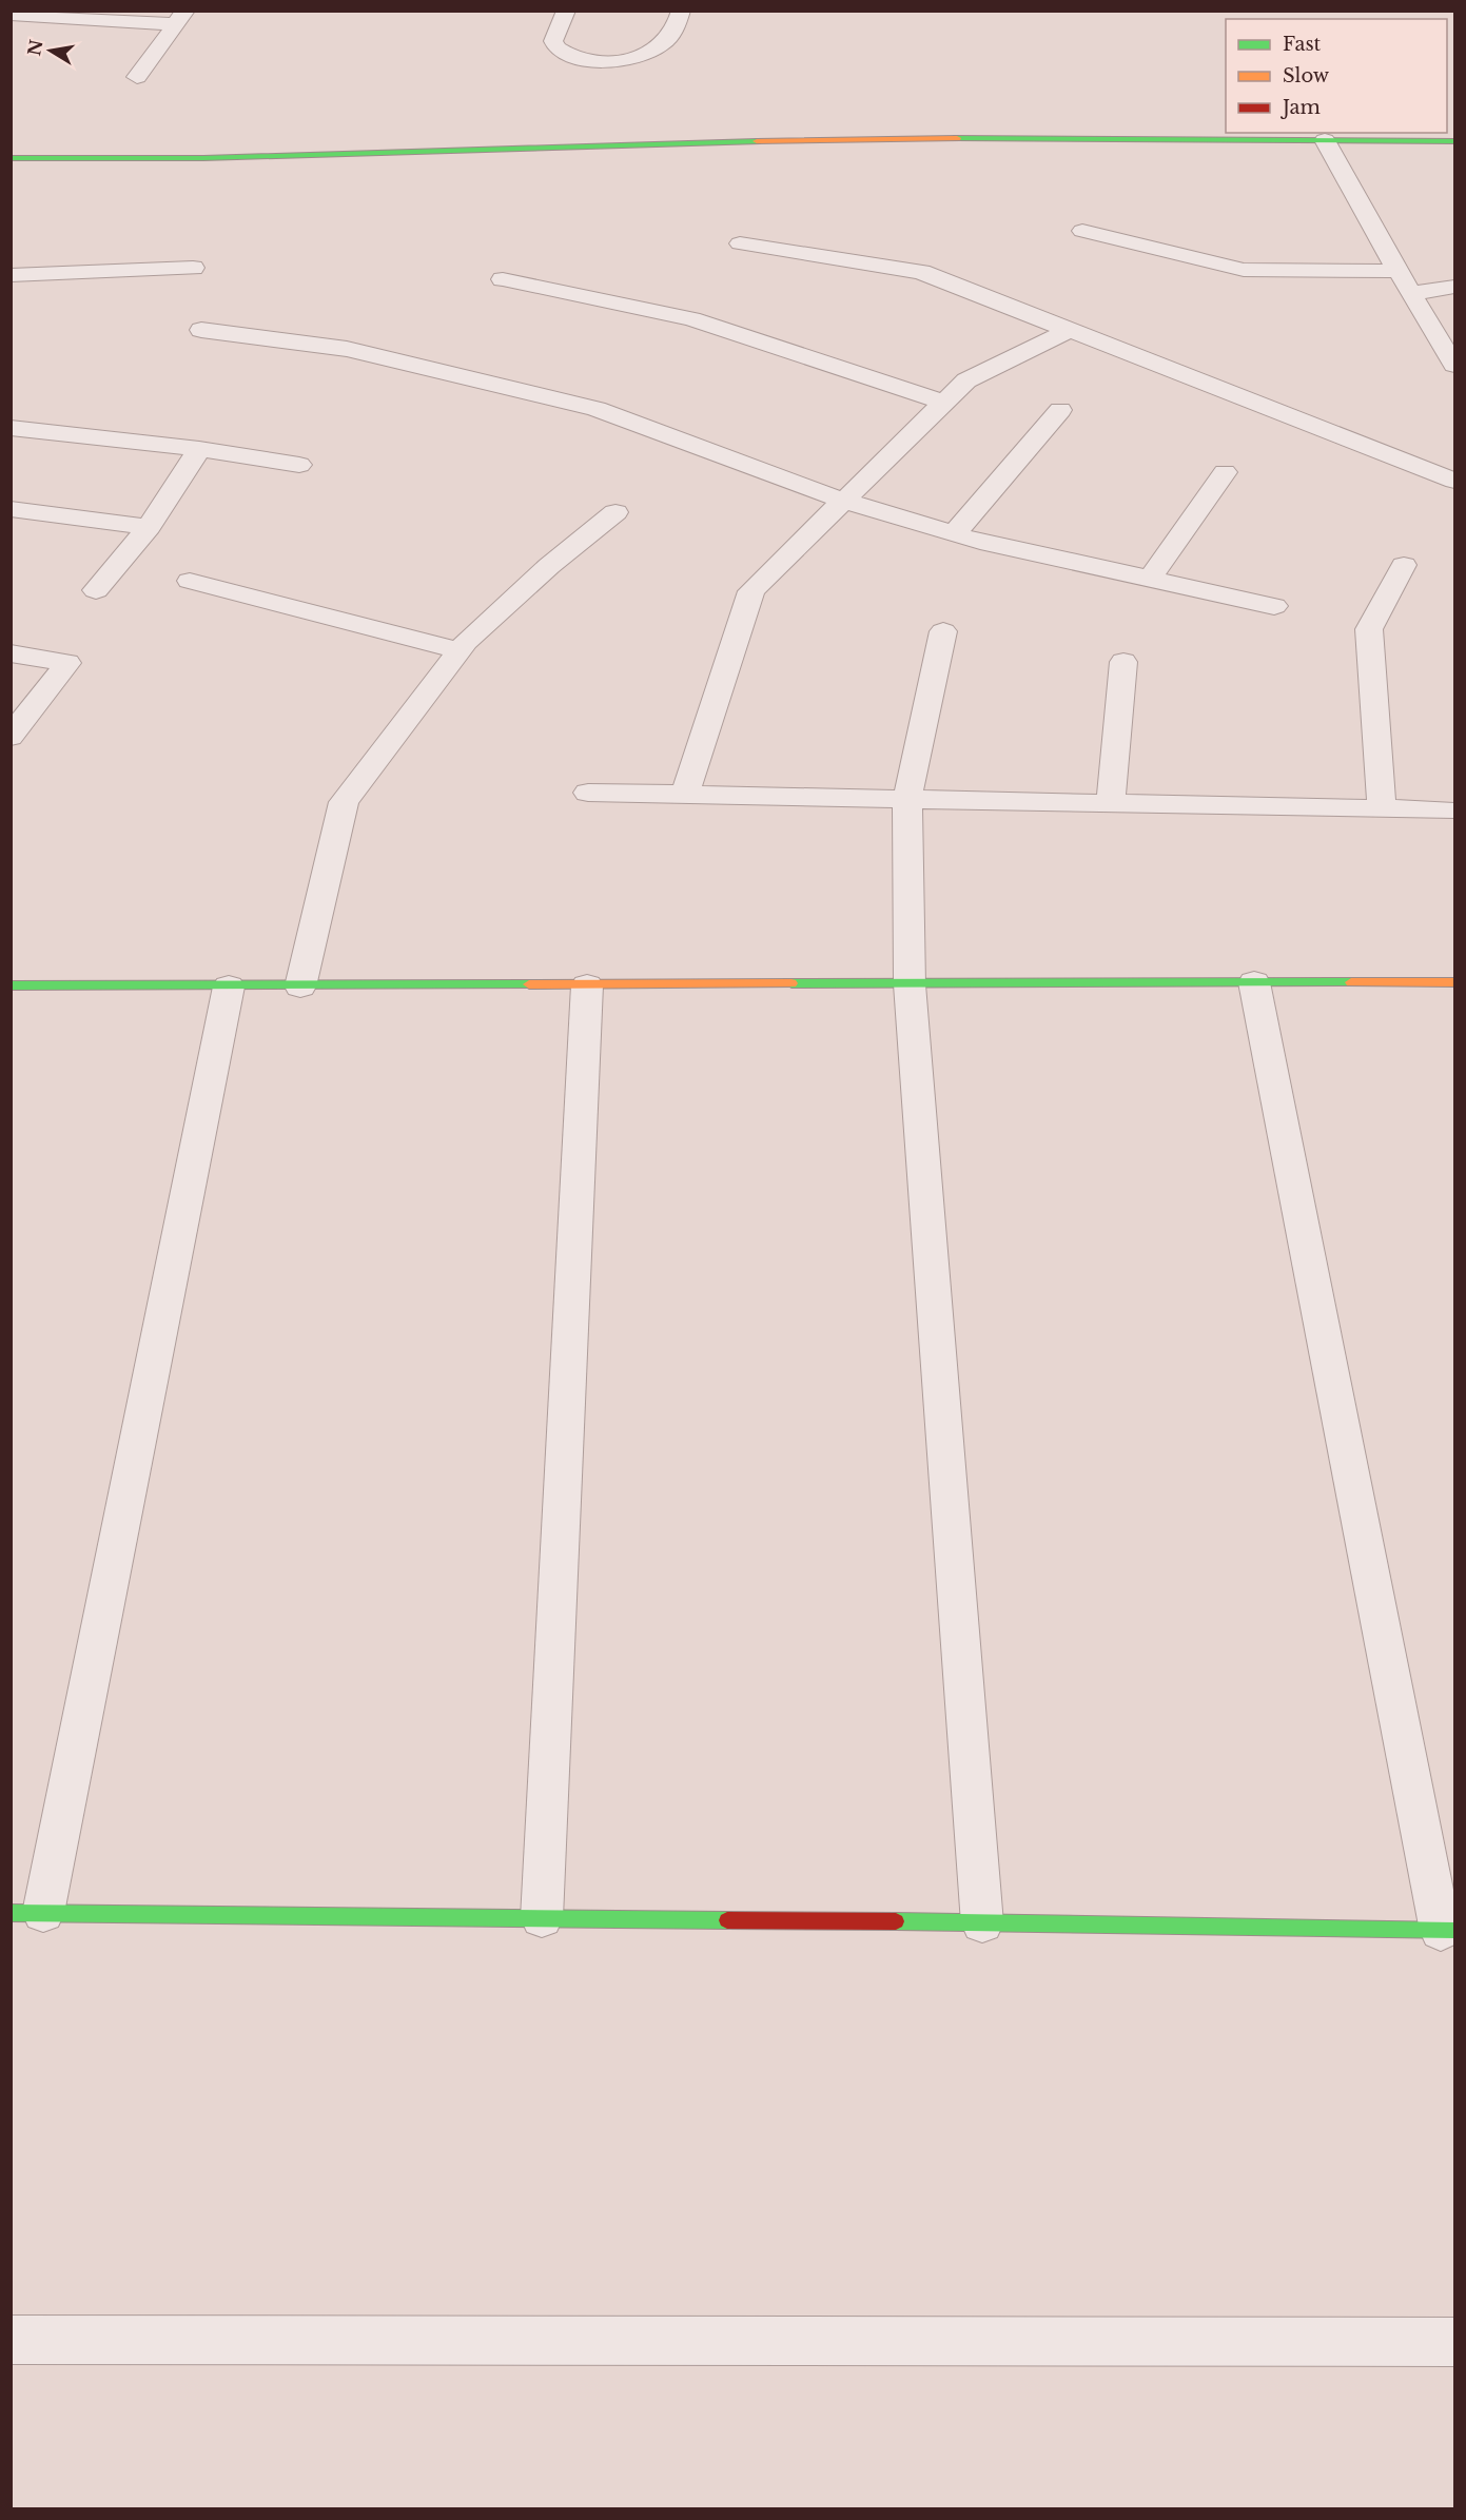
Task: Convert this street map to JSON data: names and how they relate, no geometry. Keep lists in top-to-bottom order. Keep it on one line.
{"legend":["Fast","Slow","Jam"],"north":"left"}
